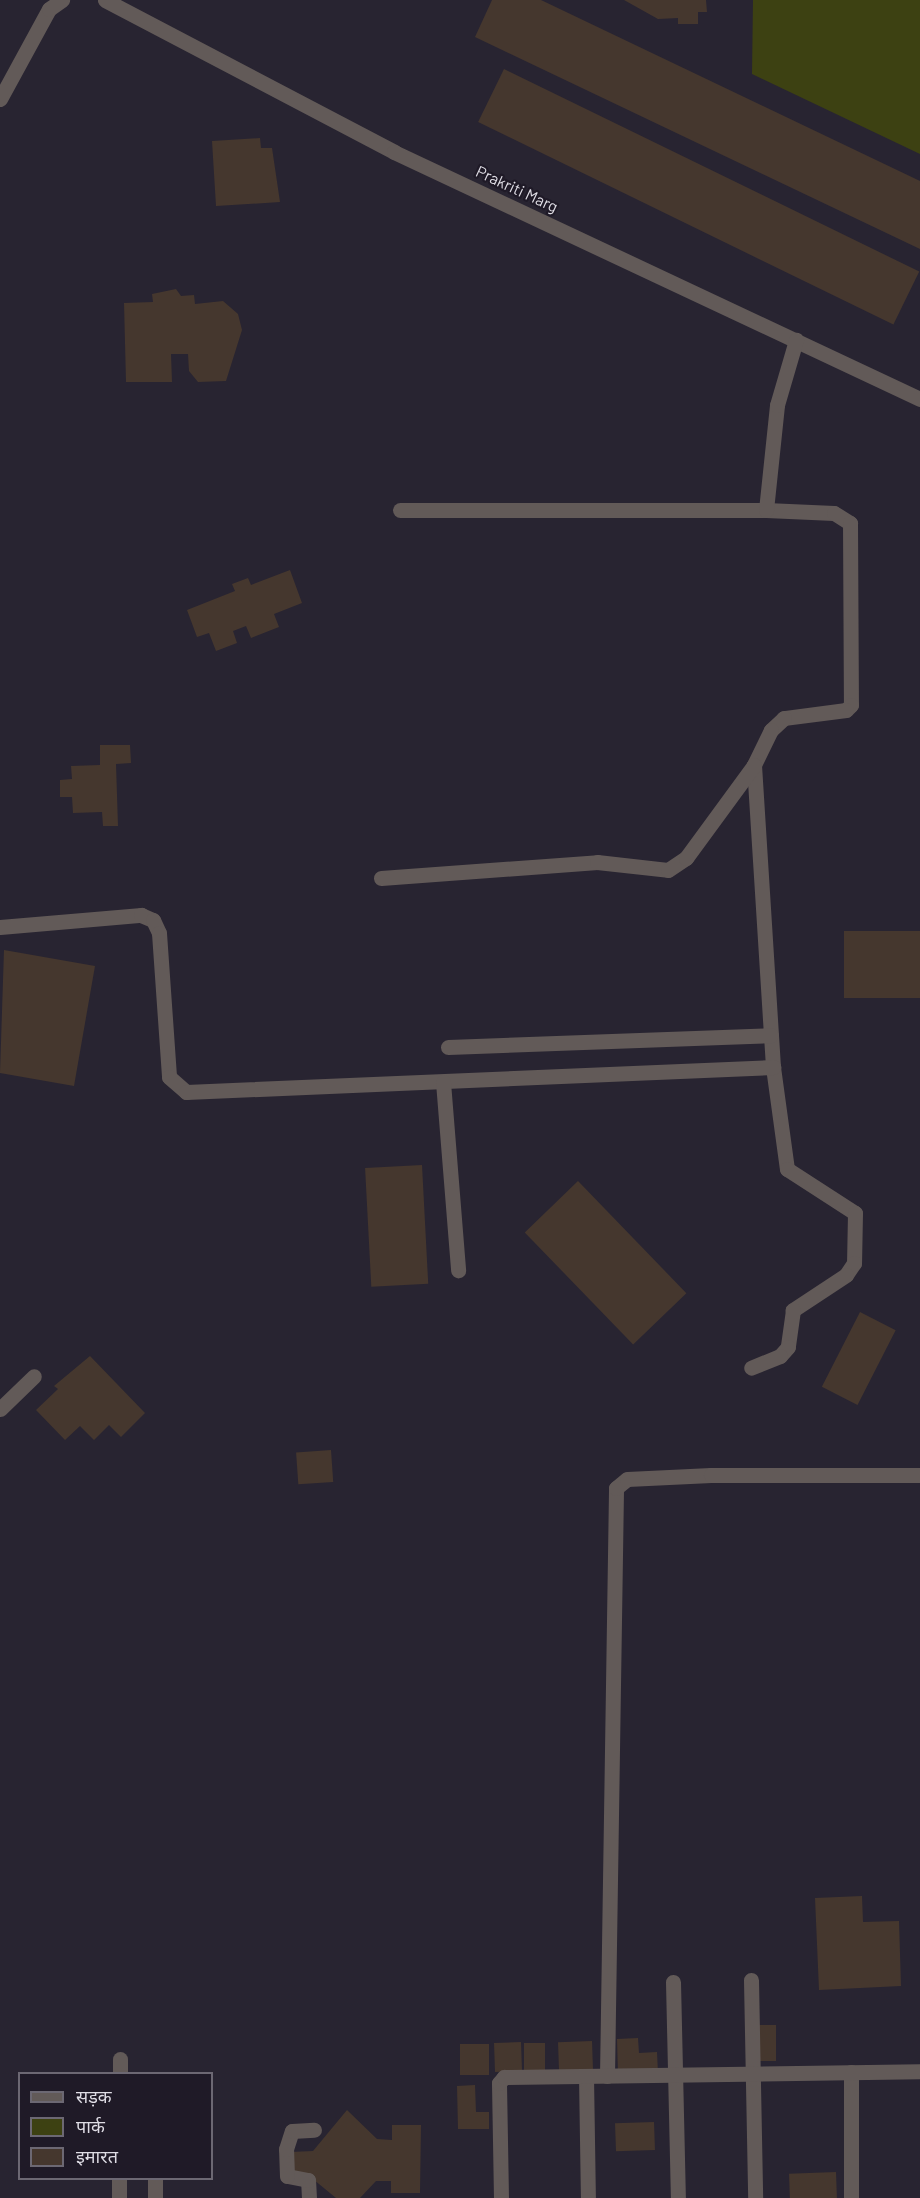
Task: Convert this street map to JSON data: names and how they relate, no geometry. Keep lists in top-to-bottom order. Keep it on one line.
{"streets":{"street":["Prakriti Marg"]},"legend":["सड़क","पार्क","इमारत"]}
